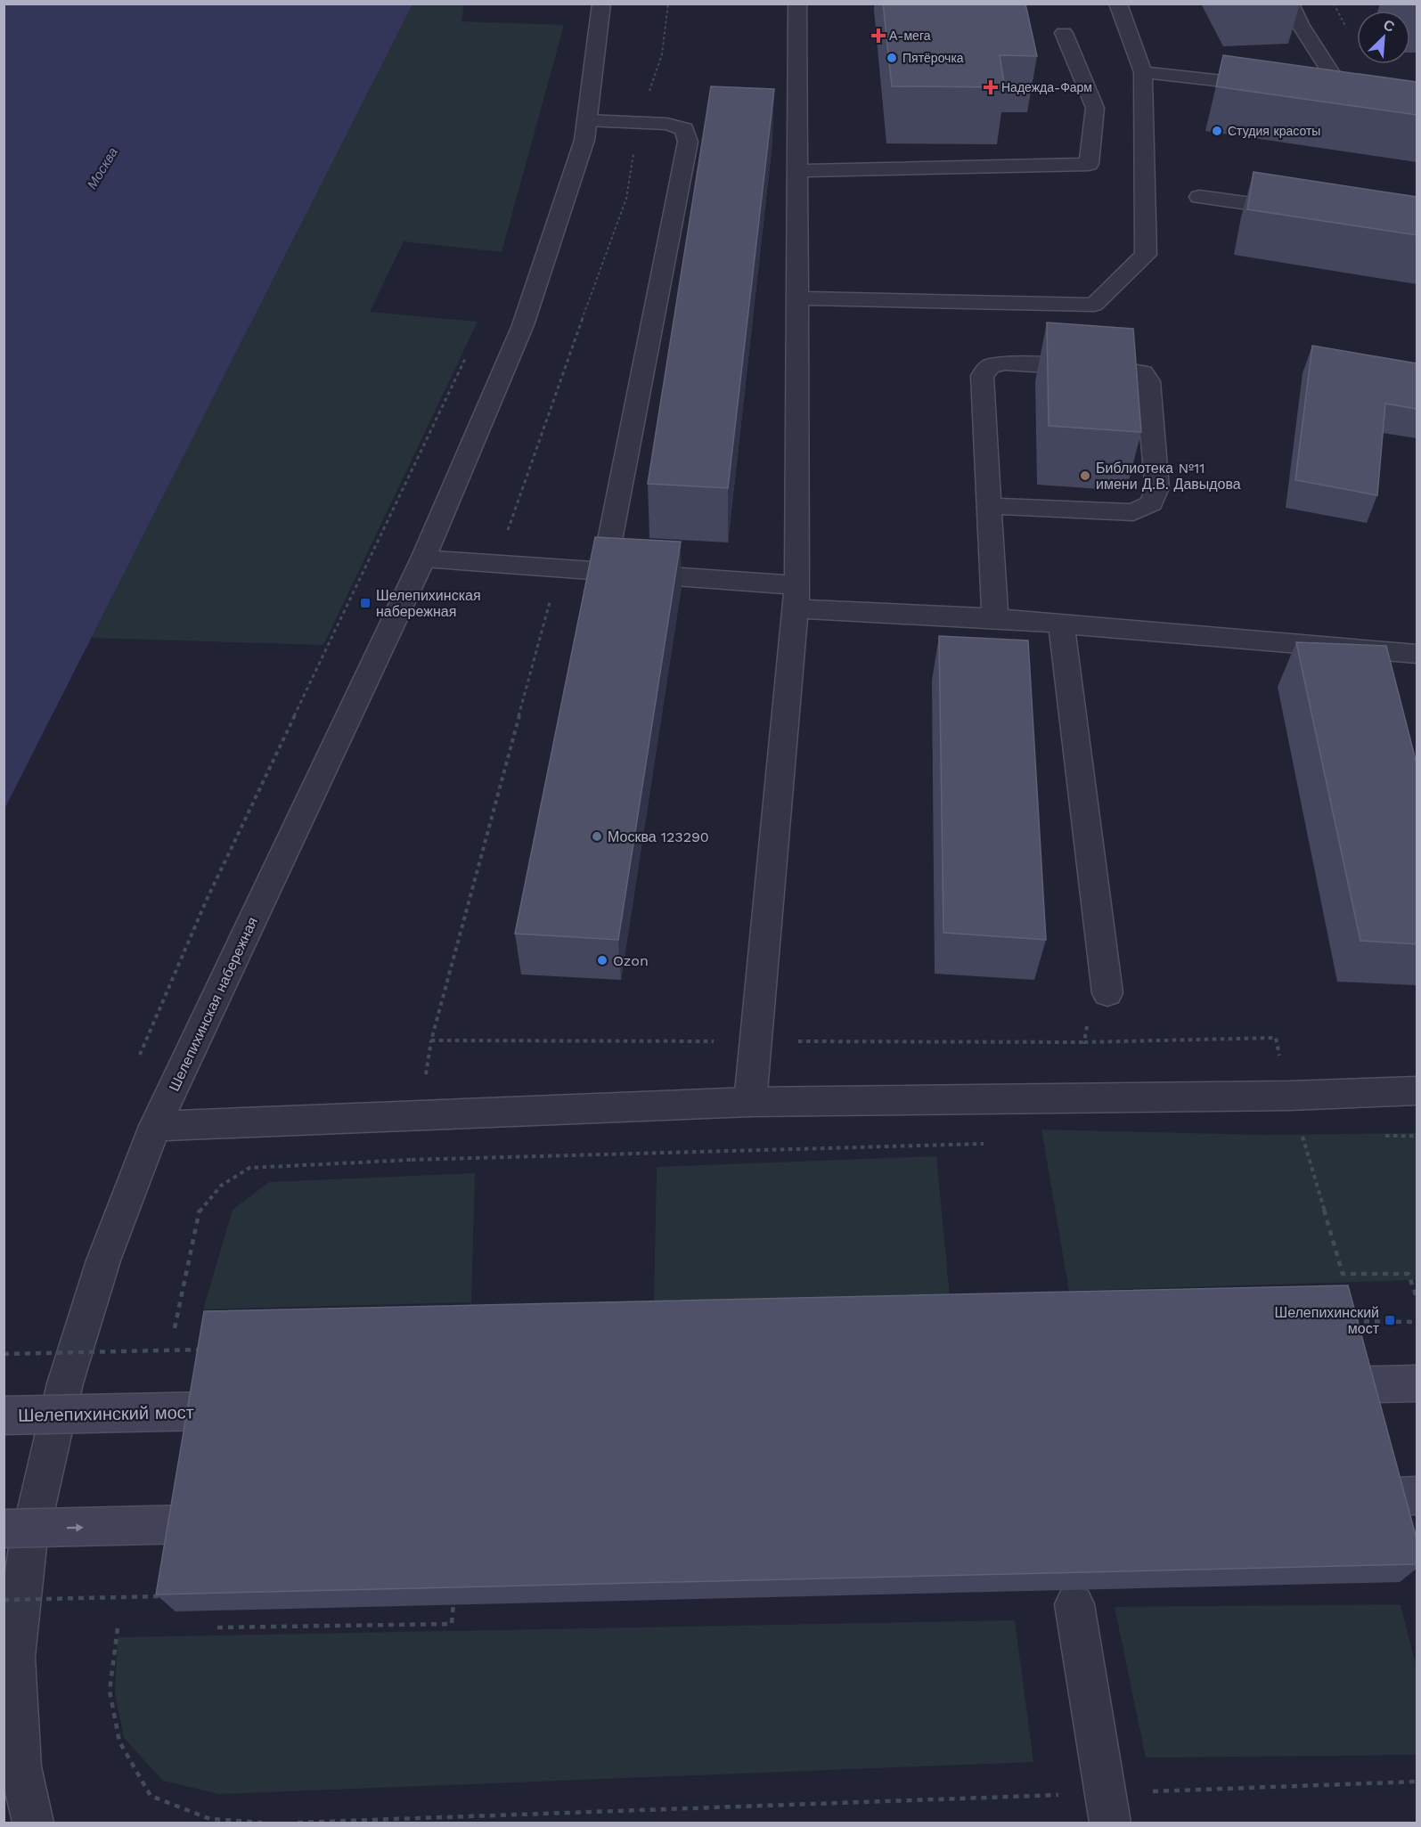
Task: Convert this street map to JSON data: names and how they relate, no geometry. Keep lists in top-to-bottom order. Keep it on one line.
{"streets":{"main road":["Шелепихинский мост"],"street":["Шелепихинская набережная"]},"water":["Москва"],"places":{"health":["А-мега","Надежда-Фарм"],"other":["Пятёрочка","Студия красоты","Библиотека №11 имени Д.В. Давыдова","Москва 123290","Ozon"],"transit":["Шелепихинская набережная","Шелепихинский мост"]},"north":"top right"}
